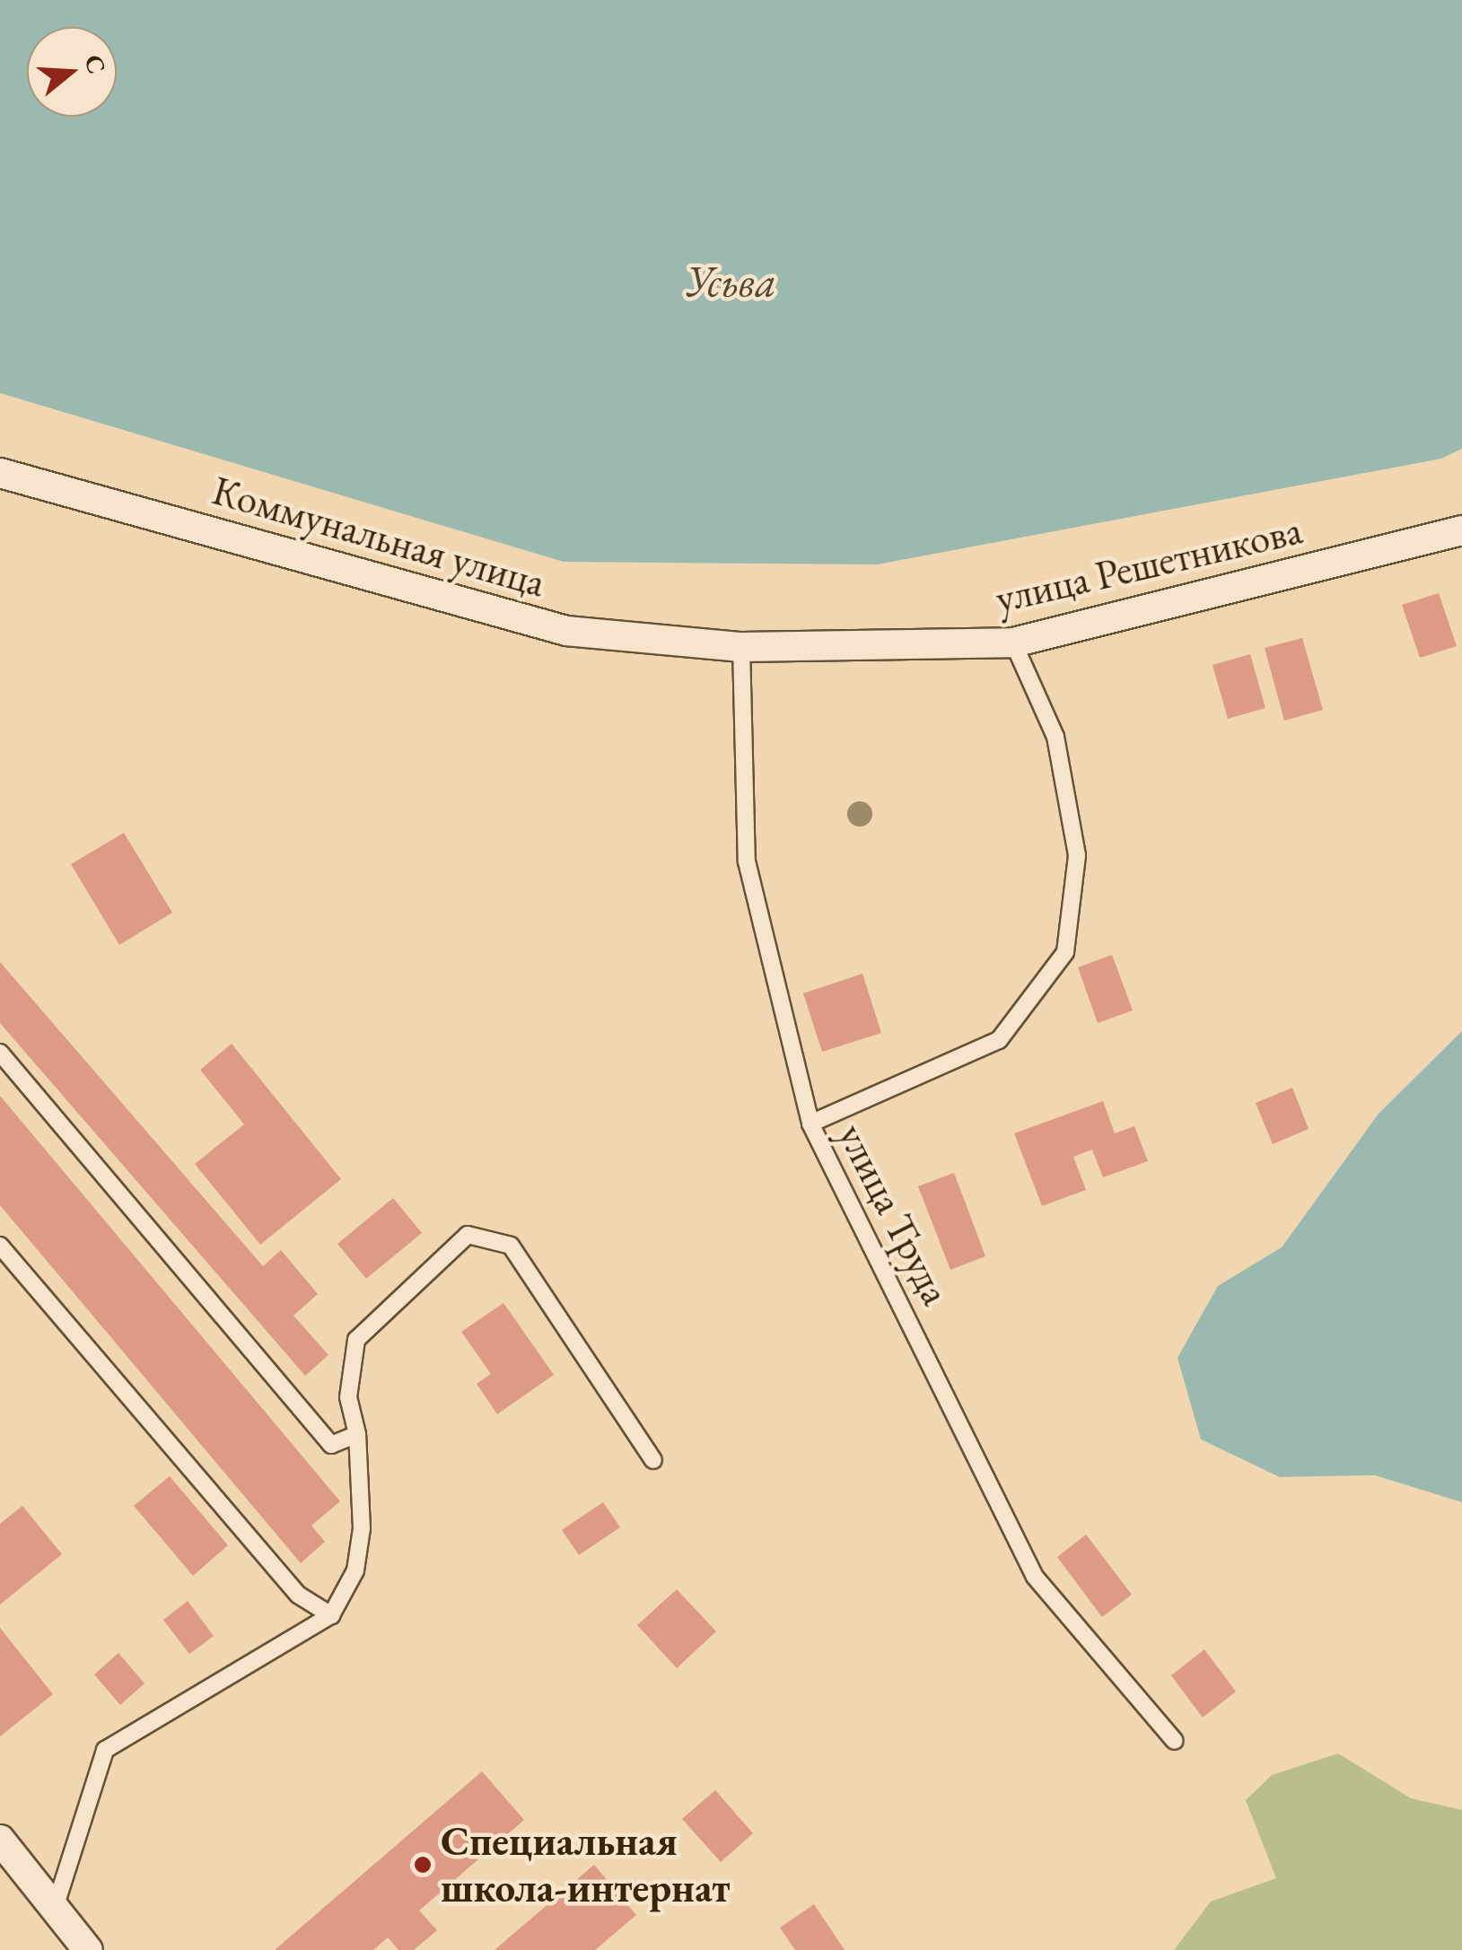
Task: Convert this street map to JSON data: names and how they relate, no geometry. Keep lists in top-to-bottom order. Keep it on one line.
{"streets":{"street":["Коммунальная улица","улица Решетникова"],"lane":["улица Труда"]},"crossings":[["Коммунальная улица","улица Решетникова"],["Коммунальная улица","улица Труда"],["улица Решетникова","улица Труда"]],"water":["Усьва"],"places":["Специальная школа-интернат"],"north":"right"}
